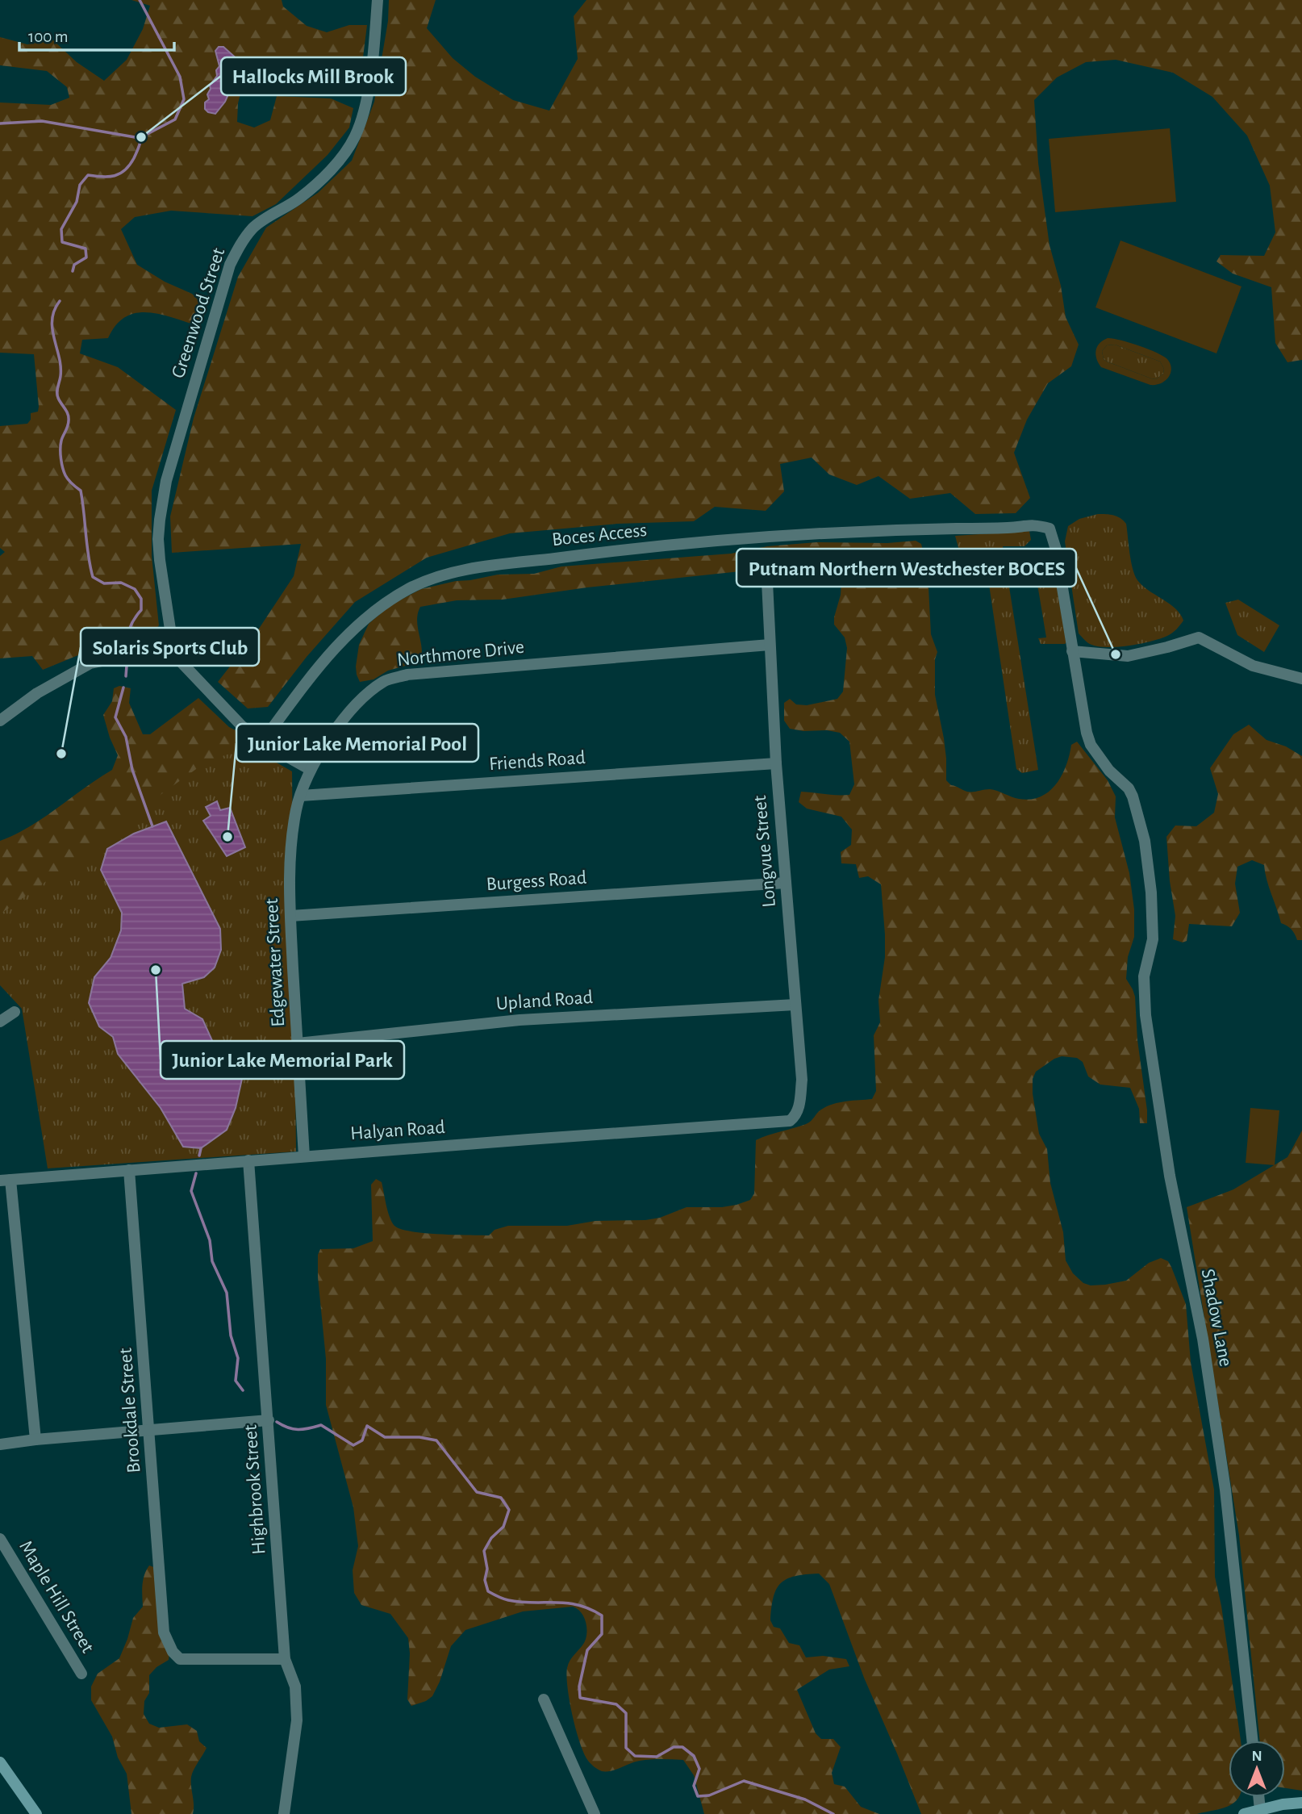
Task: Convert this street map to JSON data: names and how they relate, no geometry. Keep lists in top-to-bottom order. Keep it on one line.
{"streets":{"street":["Greenwood Street","Boces Access","Northmore Drive","Friends Road","Longvue Street","Burgess Road","Edgewater Street","Upland Road","Halyan Road","Shadow Lane","Brookdale Street","Highbrook Street","Maple Hill Street"]},"crossings":[["Boces Access","Shadow Lane"],["Northmore Drive","Longvue Street"],["Northmore Drive","Edgewater Street"],["Friends Road","Longvue Street"],["Friends Road","Edgewater Street"],["Longvue Street","Burgess Road"],["Longvue Street","Upland Road"],["Longvue Street","Halyan Road"],["Burgess Road","Edgewater Street"],["Edgewater Street","Upland Road"],["Edgewater Street","Halyan Road"],["Halyan Road","Brookdale Street"],["Halyan Road","Highbrook Street"],["Brookdale Street","Highbrook Street"]],"places":["Hallocks Mill Brook","Putnam Northern Westchester BOCES","Solaris Sports Club","Junior Lake Memorial Pool","Junior Lake Memorial Park"],"scale_bar":"100 m","north":"top"}
